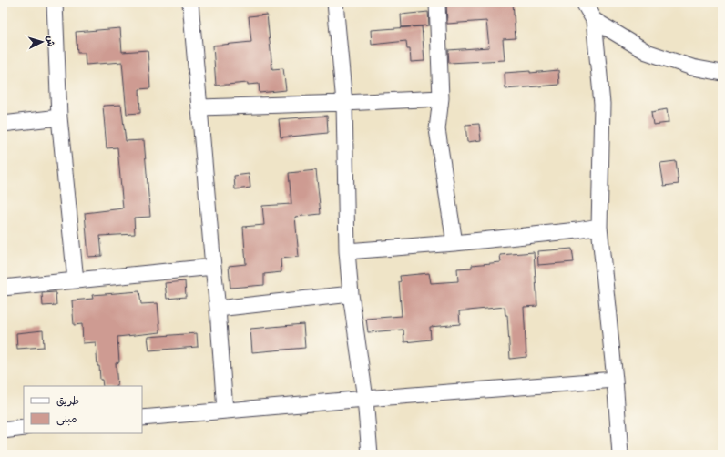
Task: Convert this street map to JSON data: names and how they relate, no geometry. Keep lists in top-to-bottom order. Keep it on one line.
{"legend":["طريق","مبنى"],"north":"right"}
